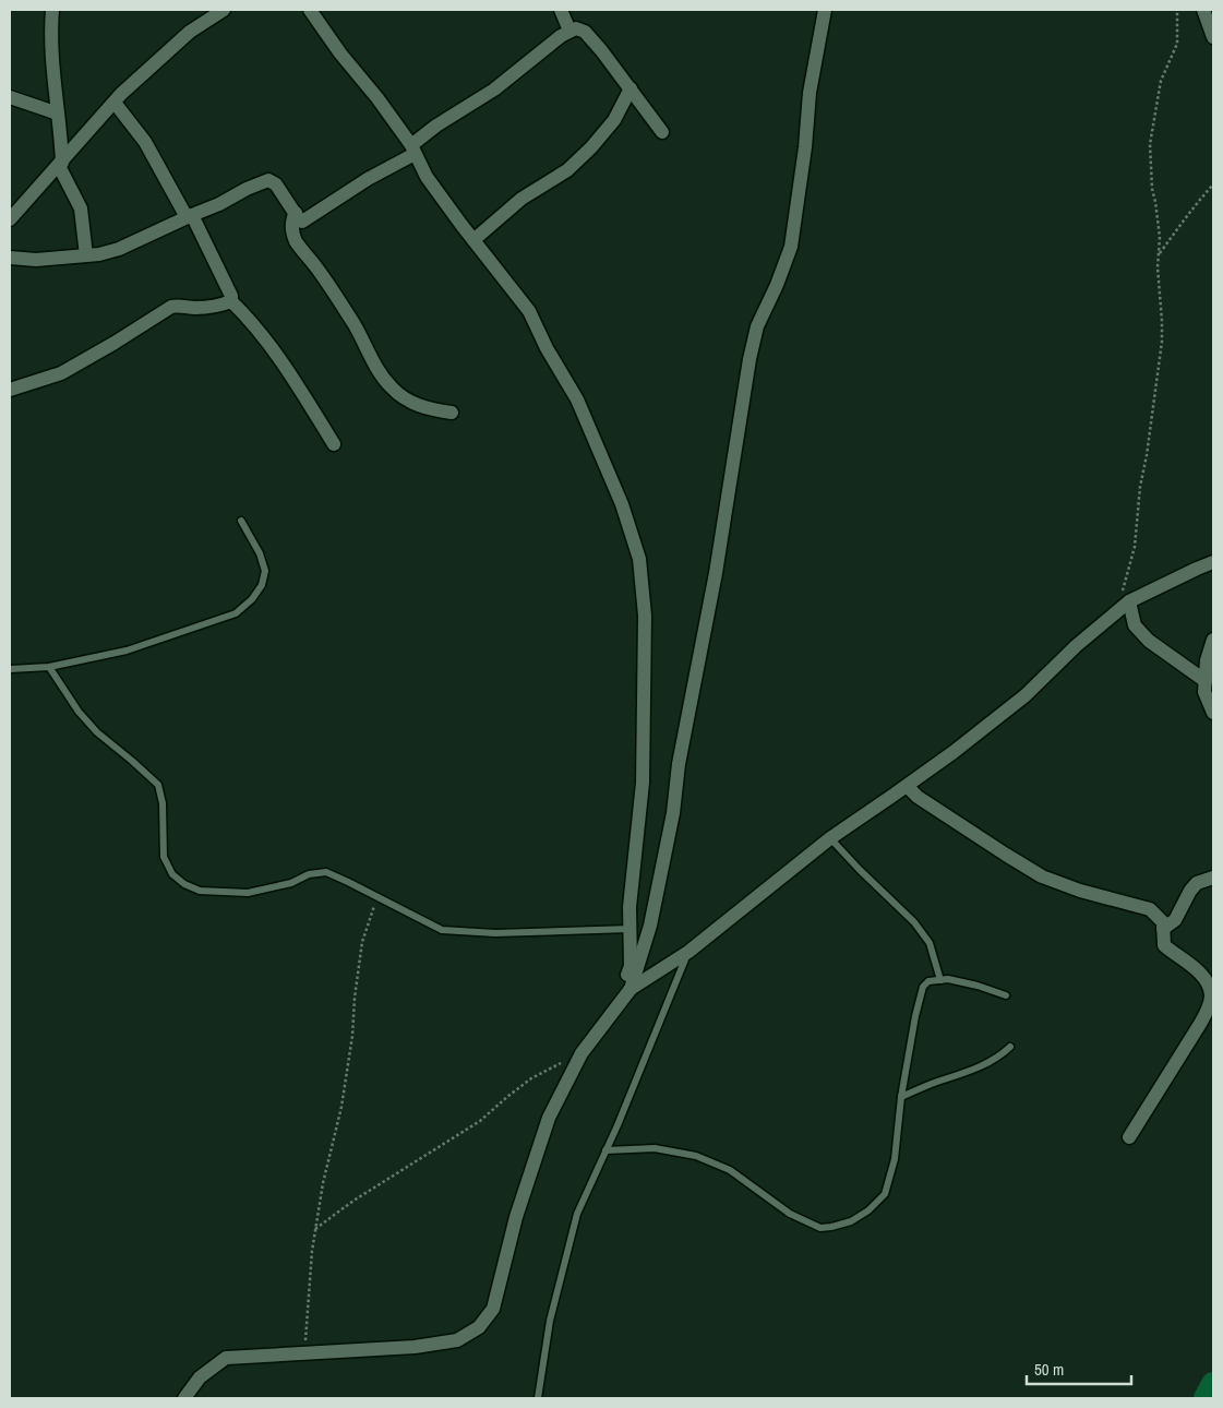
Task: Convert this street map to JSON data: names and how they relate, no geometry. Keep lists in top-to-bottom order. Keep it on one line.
{"scale_bar":"50 m"}
